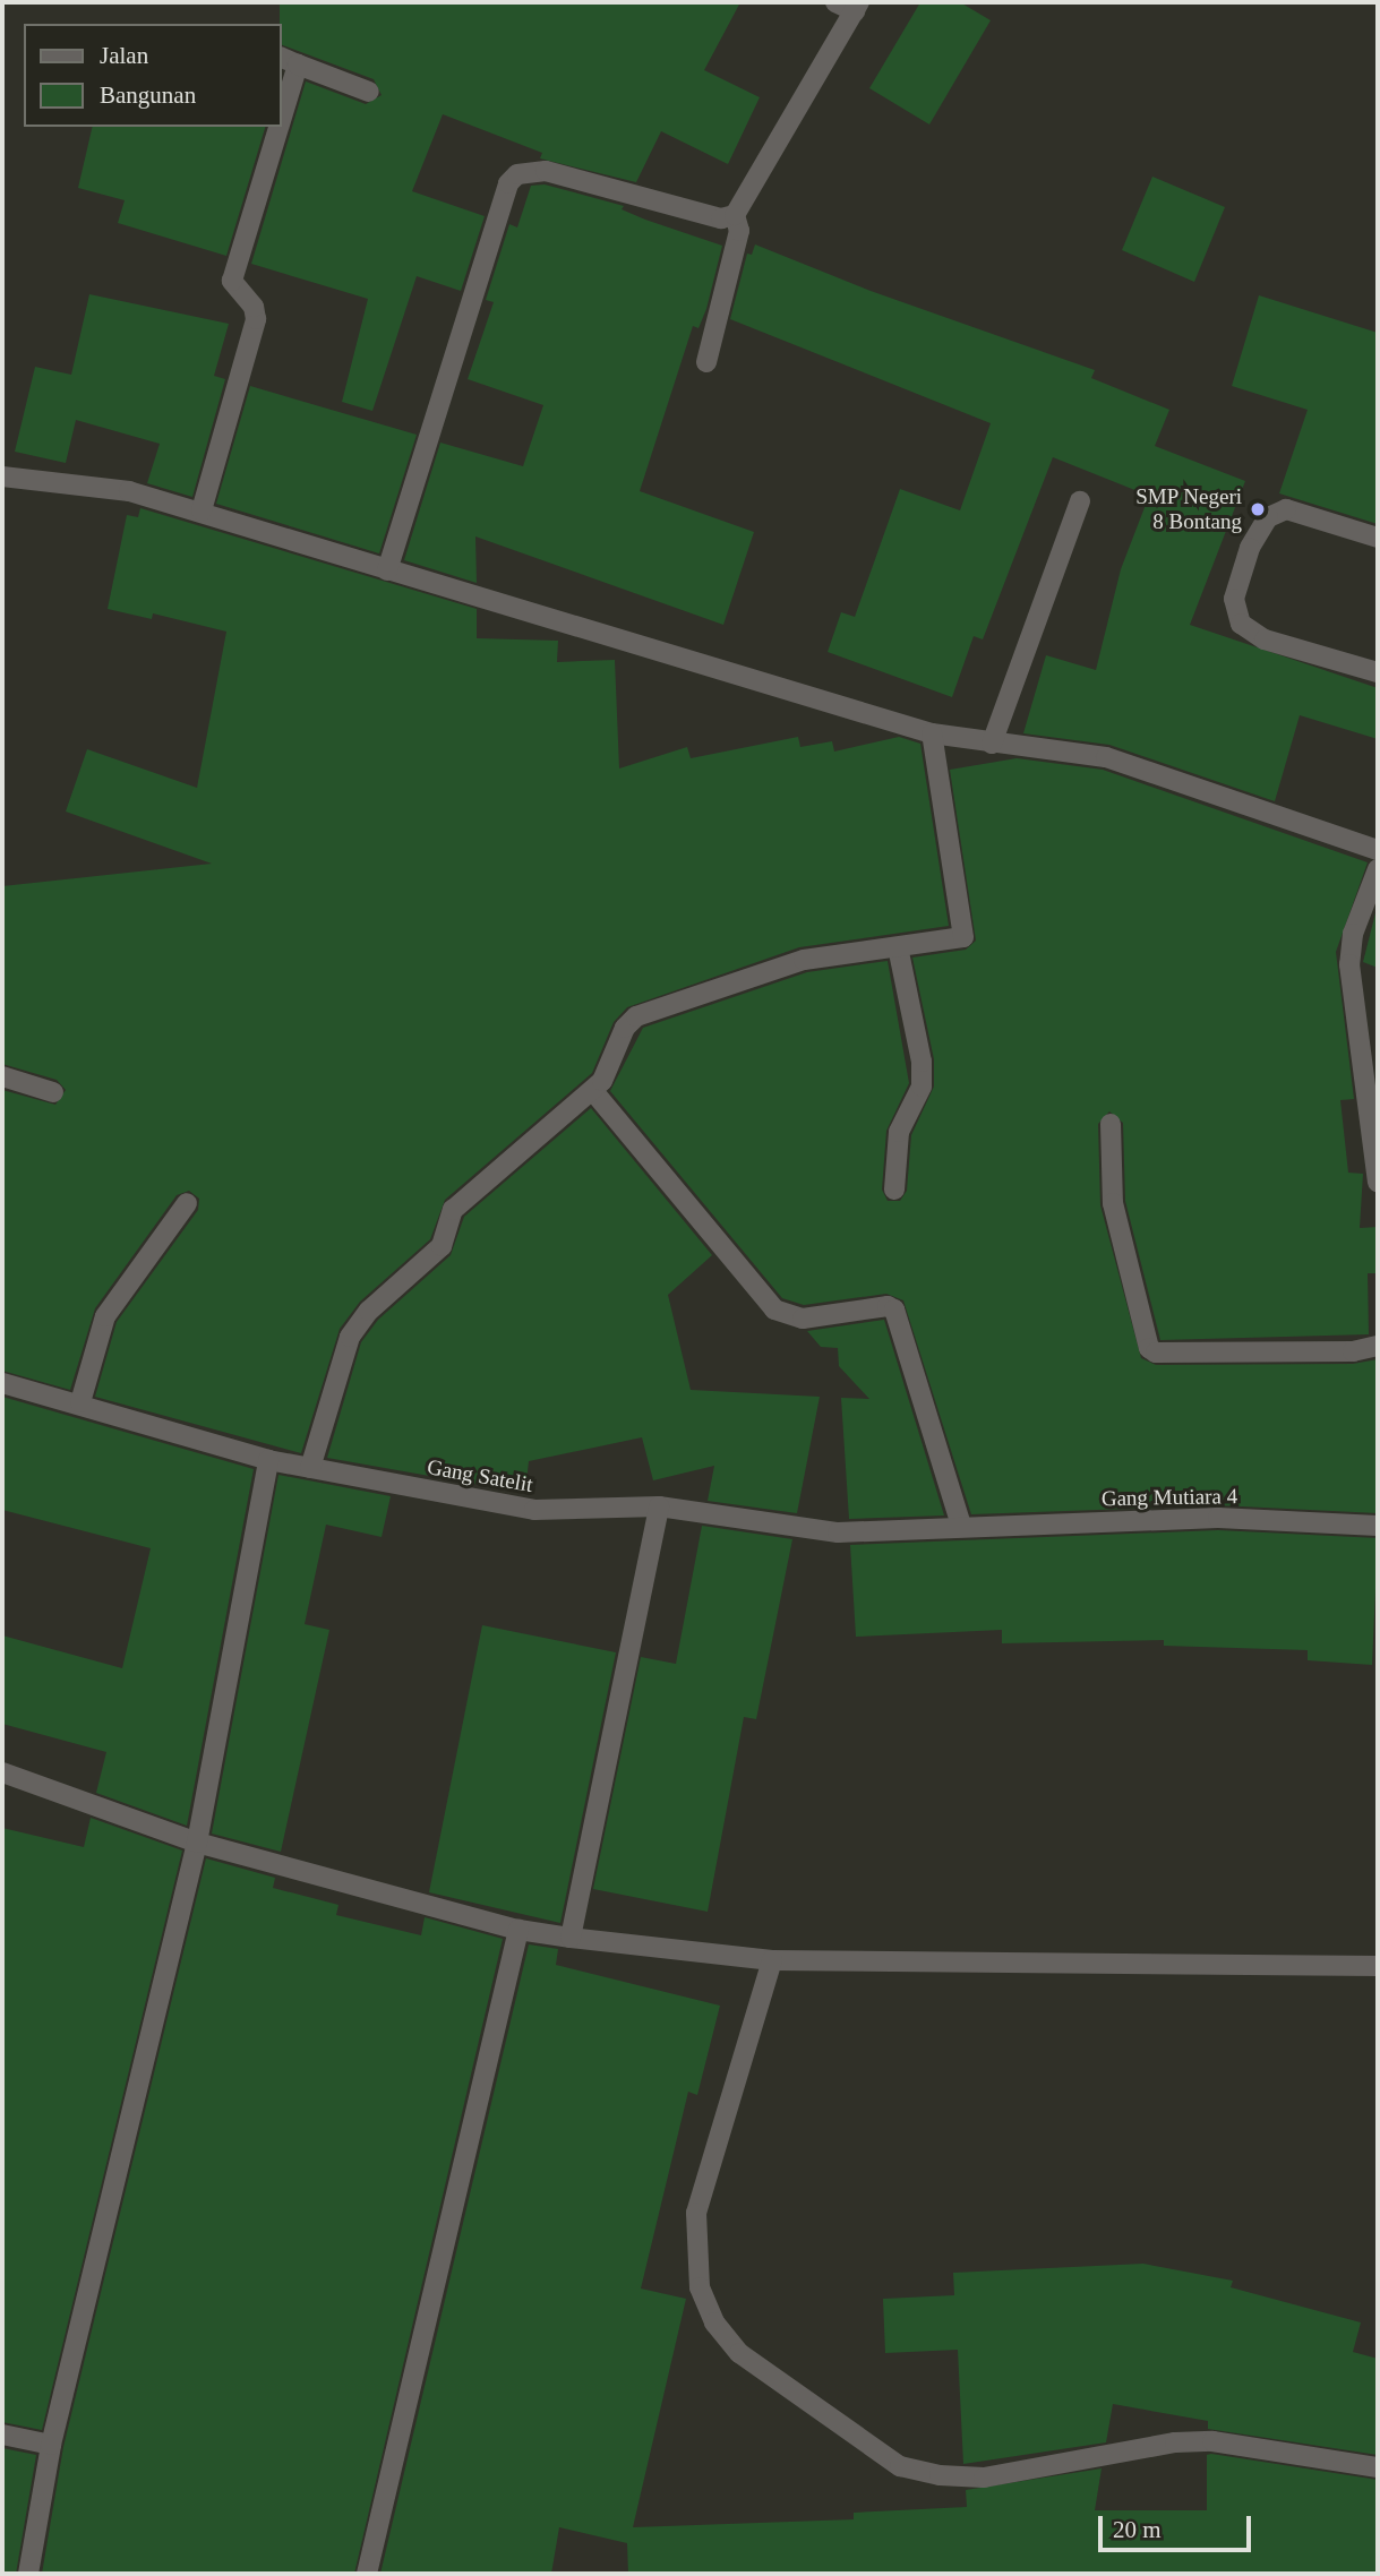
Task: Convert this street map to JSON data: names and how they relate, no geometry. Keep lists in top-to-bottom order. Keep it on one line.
{"streets":{"street":["Gang Satelit","Gang Mutiara 4"]},"crossings":[["Gang Satelit","Gang Mutiara 4"]],"places":["SMP Negeri 8 Bontang"],"legend":["Jalan","Bangunan"],"scale_bar":"20 m"}
